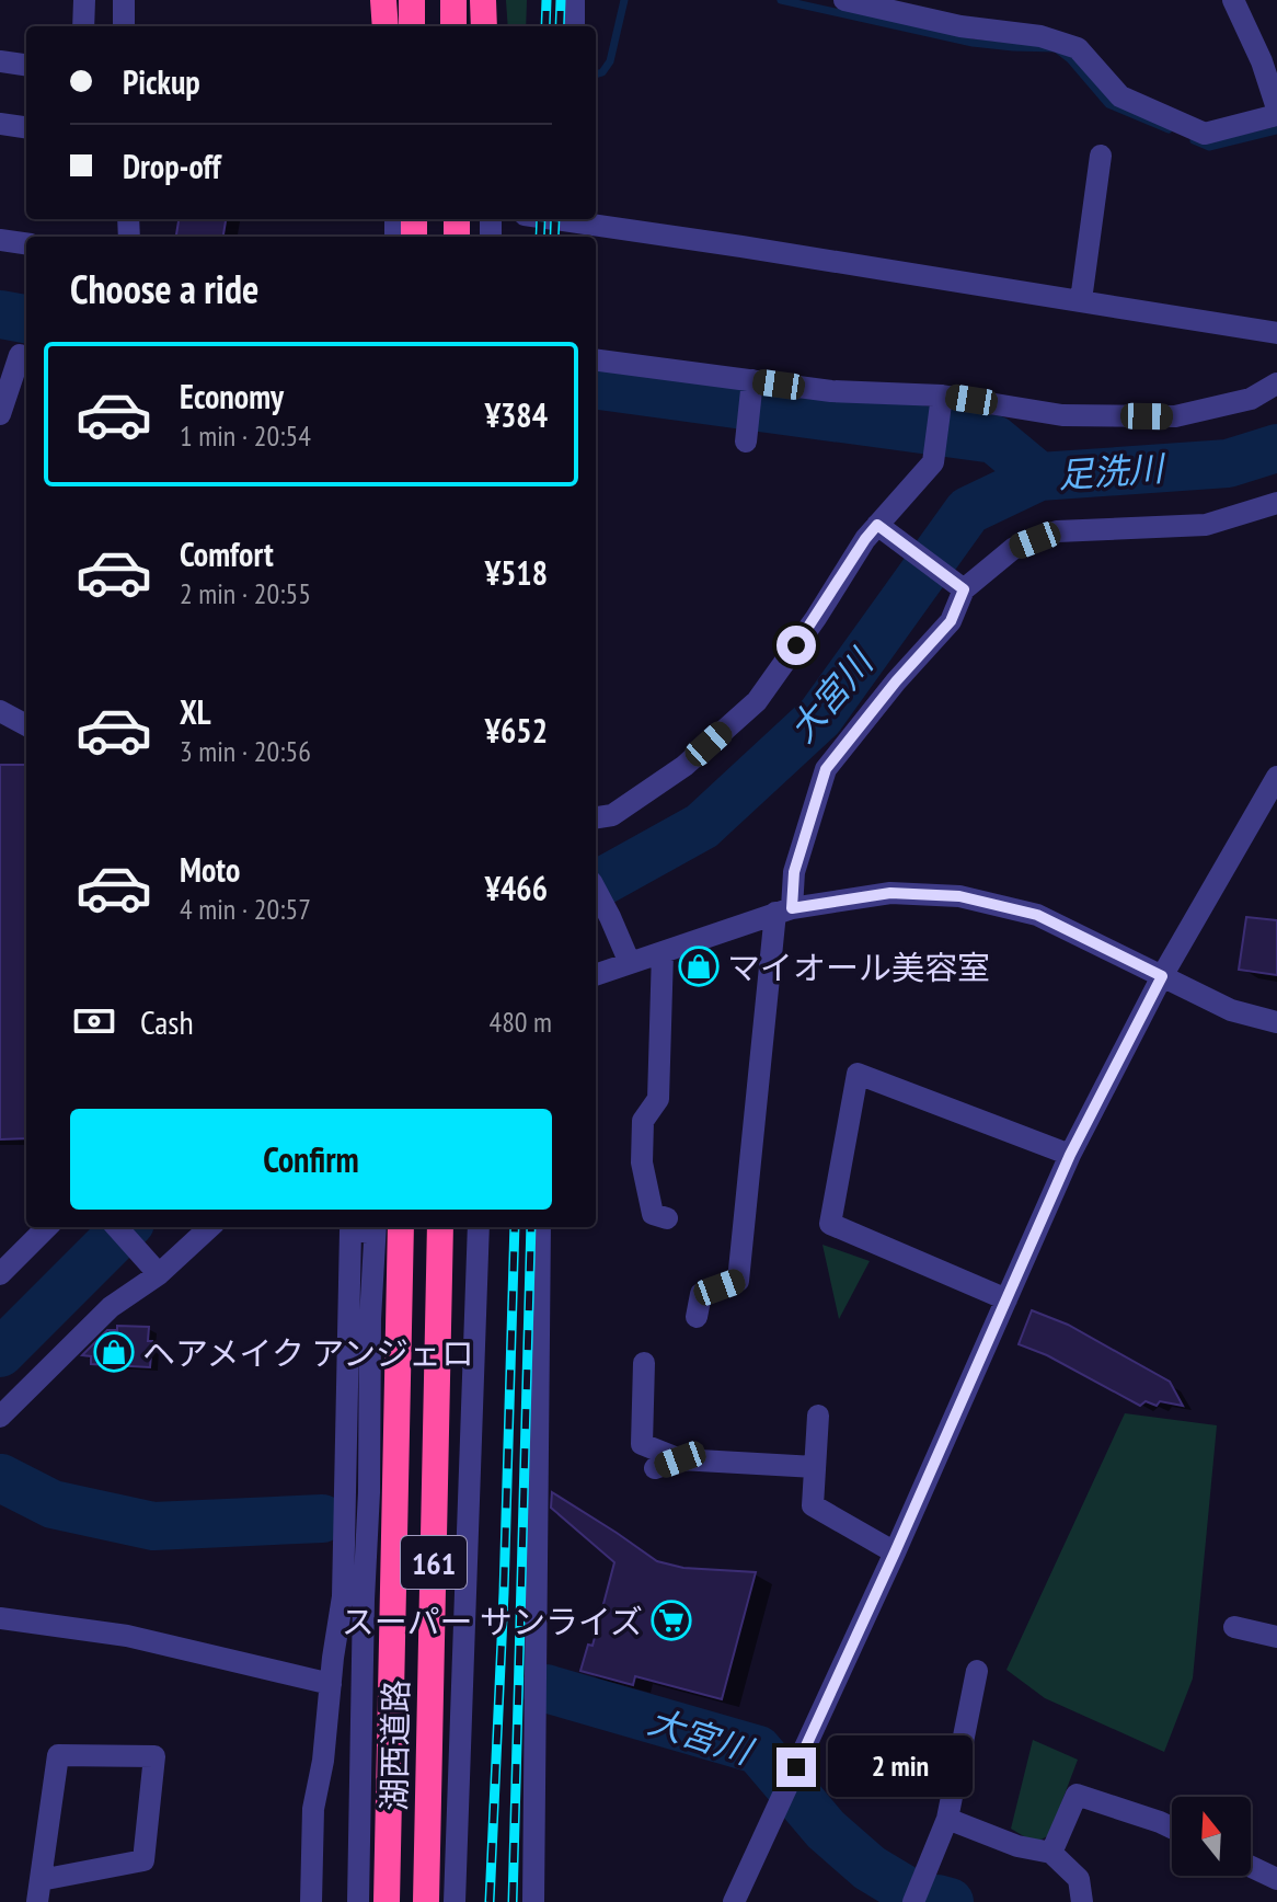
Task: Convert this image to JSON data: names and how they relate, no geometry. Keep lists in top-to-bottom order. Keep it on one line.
{"streets":{"highway":["161","湖西道路"]},"water":["足洗川","大宮川"],"places":{"shop":["マイオール美容室","ヘアメイク アンジェロ"],"supermarket":["スーパー サンライズ"]},"north":"top","page":{"banner":["Pickup","Drop-off"],"heading":"Choose a ride","list":[{"name":"Economy","note":"1 min · 20:54","value":"¥384"},{"name":"Comfort","note":"2 min · 20:55","value":"¥518"},{"name":"XL","note":"3 min · 20:56","value":"¥652"},{"name":"Moto","note":"4 min · 20:57","value":"¥466"}],"pay":["Cash","480 m"],"buttons":"Confirm","bubble":"2 min"}}
